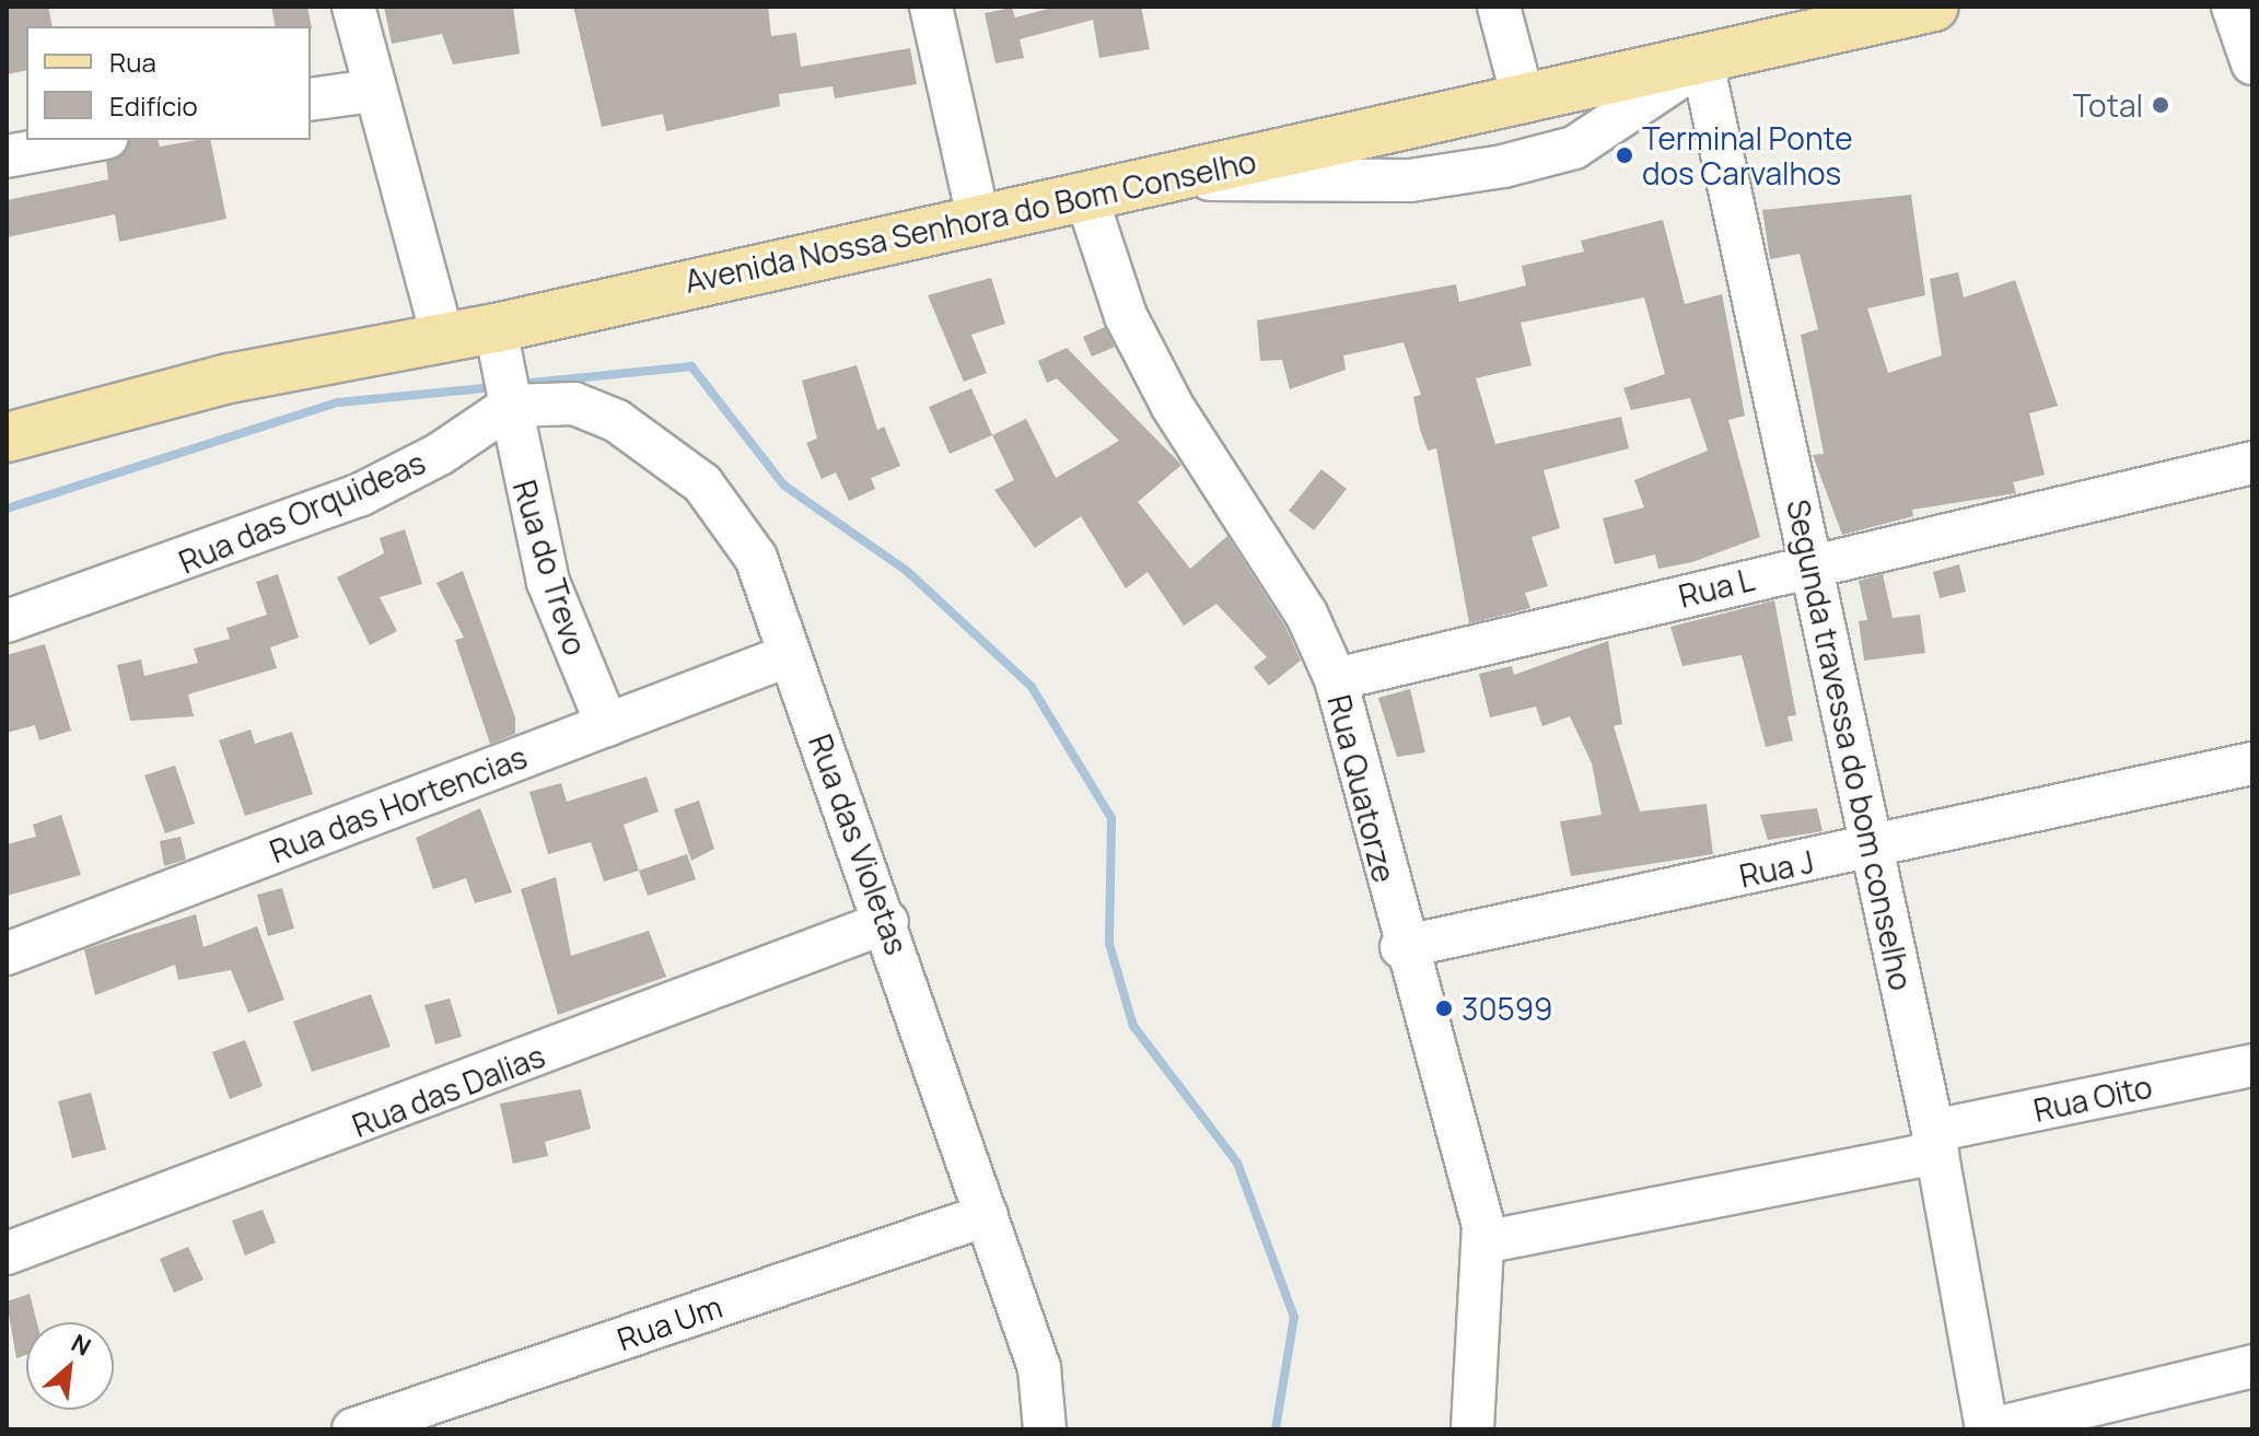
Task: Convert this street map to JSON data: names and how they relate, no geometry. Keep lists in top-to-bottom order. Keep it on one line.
{"streets":{"main road":["Avenida Nossa Senhora do Bom Conselho"],"street":["Rua das Orquideas","Rua do Trevo","Rua L","Segunda travessa do bom conselho","Rua Quatorze","Rua das Hortencias","Rua das Violetas","Rua J","Rua das Dalias","Rua Oito","Rua Um"]},"crossings":[["Avenida Nossa Senhora do Bom Conselho","Segunda travessa do bom conselho"],["Avenida Nossa Senhora do Bom Conselho","Rua Quatorze"],["Rua das Orquideas","Rua do Trevo"],["Rua das Orquideas","Rua das Violetas"],["Rua do Trevo","Rua das Hortencias"],["Rua do Trevo","Rua das Violetas"],["Rua L","Segunda travessa do bom conselho"],["Rua L","Rua Quatorze"],["Segunda travessa do bom conselho","Rua J"],["Segunda travessa do bom conselho","Rua Oito"],["Rua Quatorze","Rua J"],["Rua Quatorze","Rua Oito"],["Rua das Hortencias","Rua das Violetas"],["Rua das Violetas","Rua das Dalias"],["Rua das Violetas","Rua Um"]],"places":["Total","Terminal Ponte dos Carvalhos","30599"],"legend":["Rua","Edifício"],"north":"top right"}
